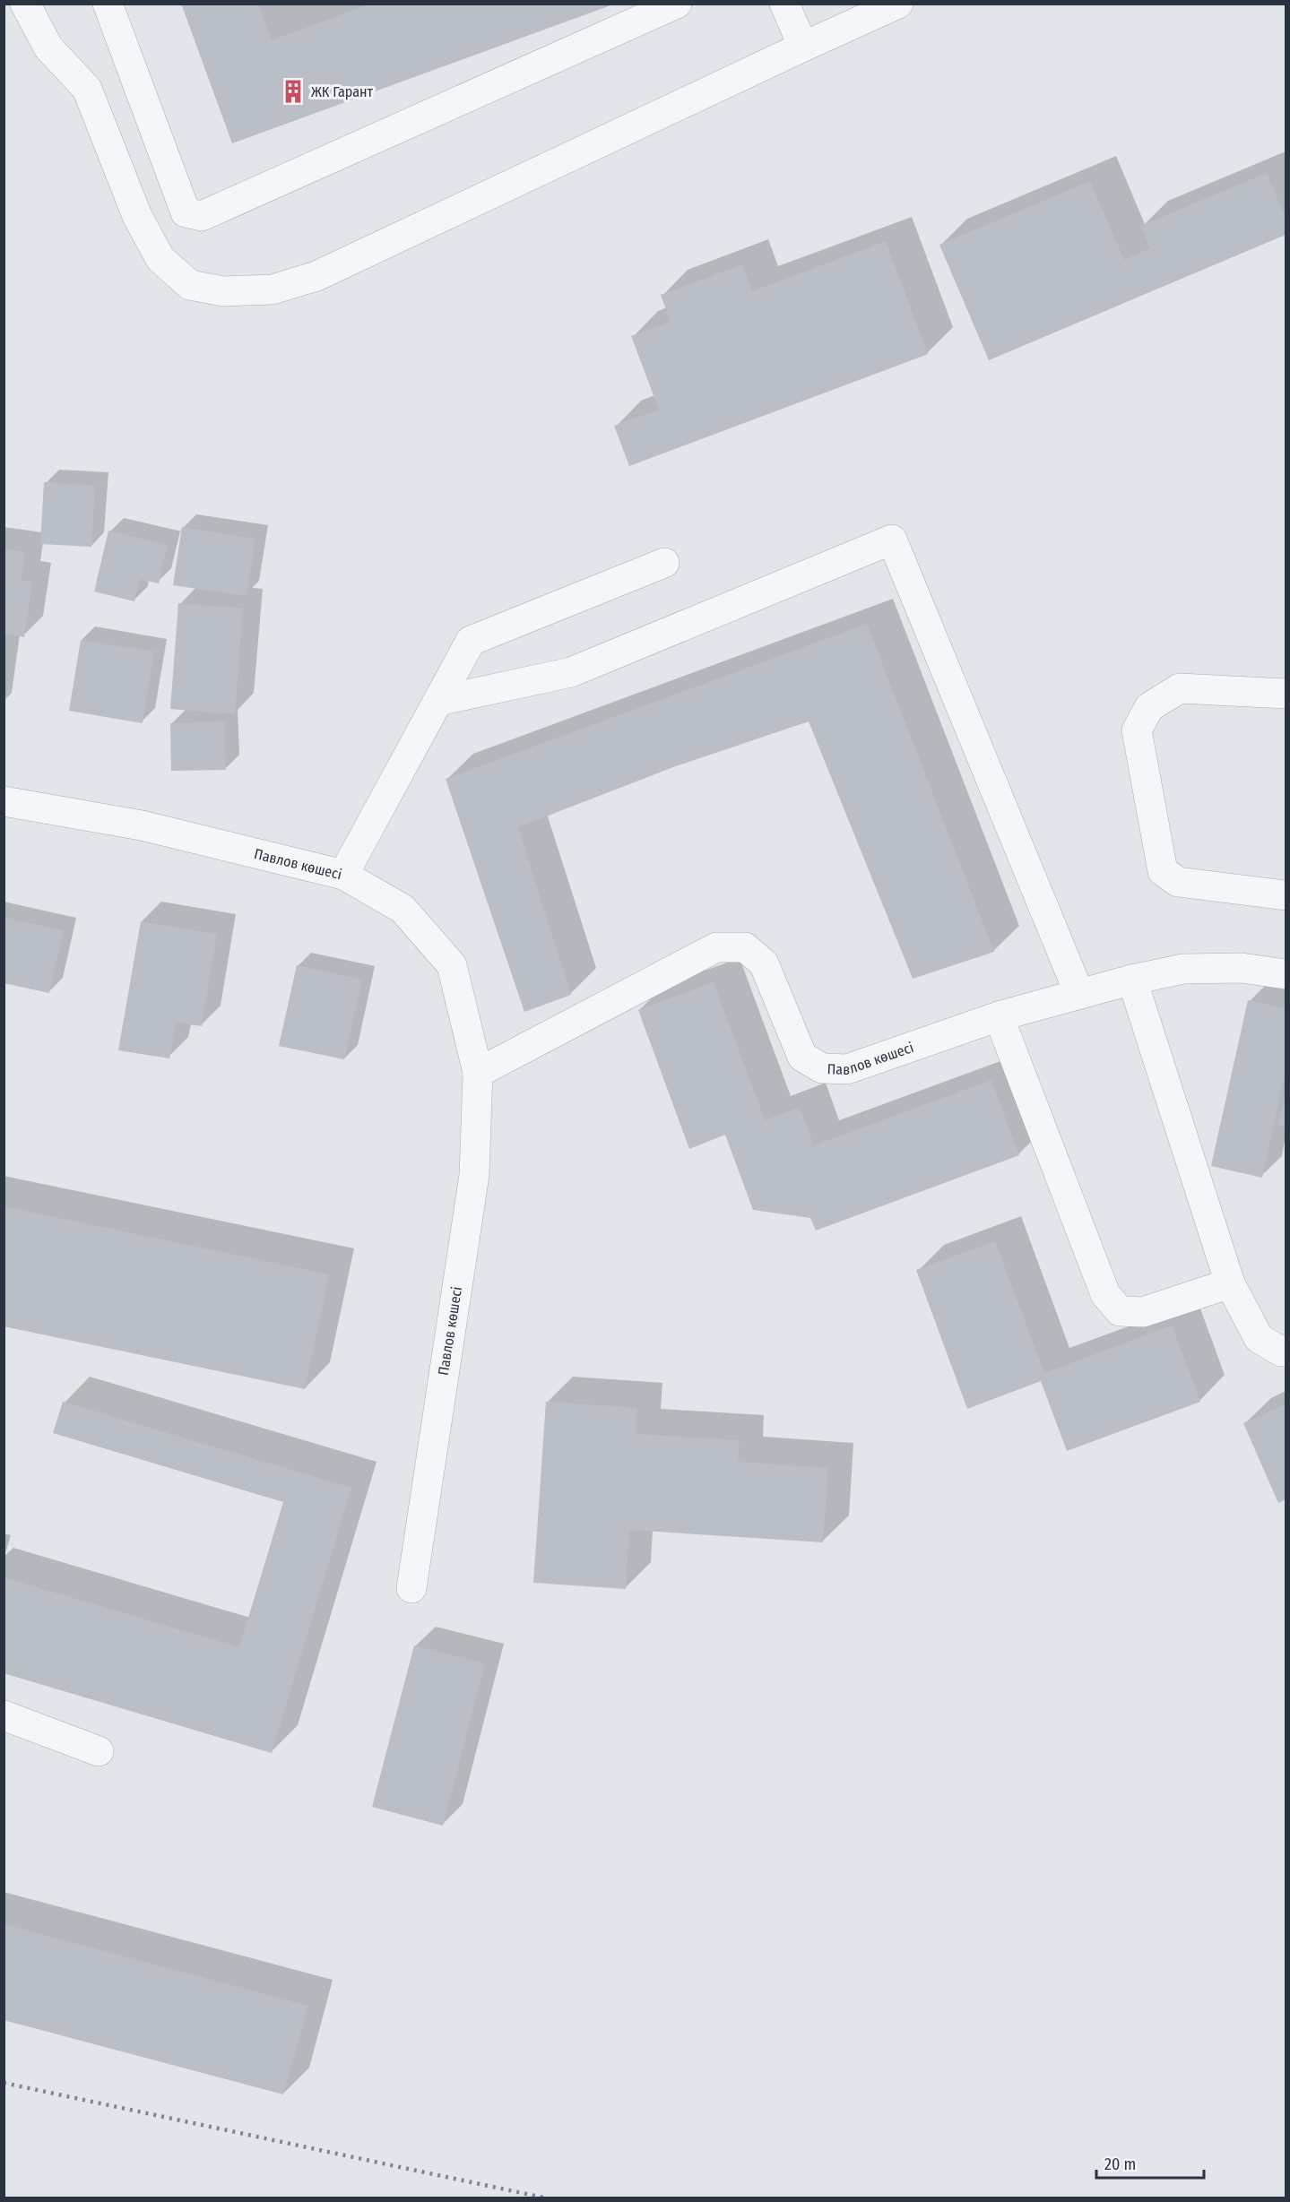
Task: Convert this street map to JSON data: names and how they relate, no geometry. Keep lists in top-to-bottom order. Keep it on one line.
{"streets":{"street":["Павлов көшесі"]},"places":{"building":["ЖК Гарант"]},"scale_bar":"20 m"}
